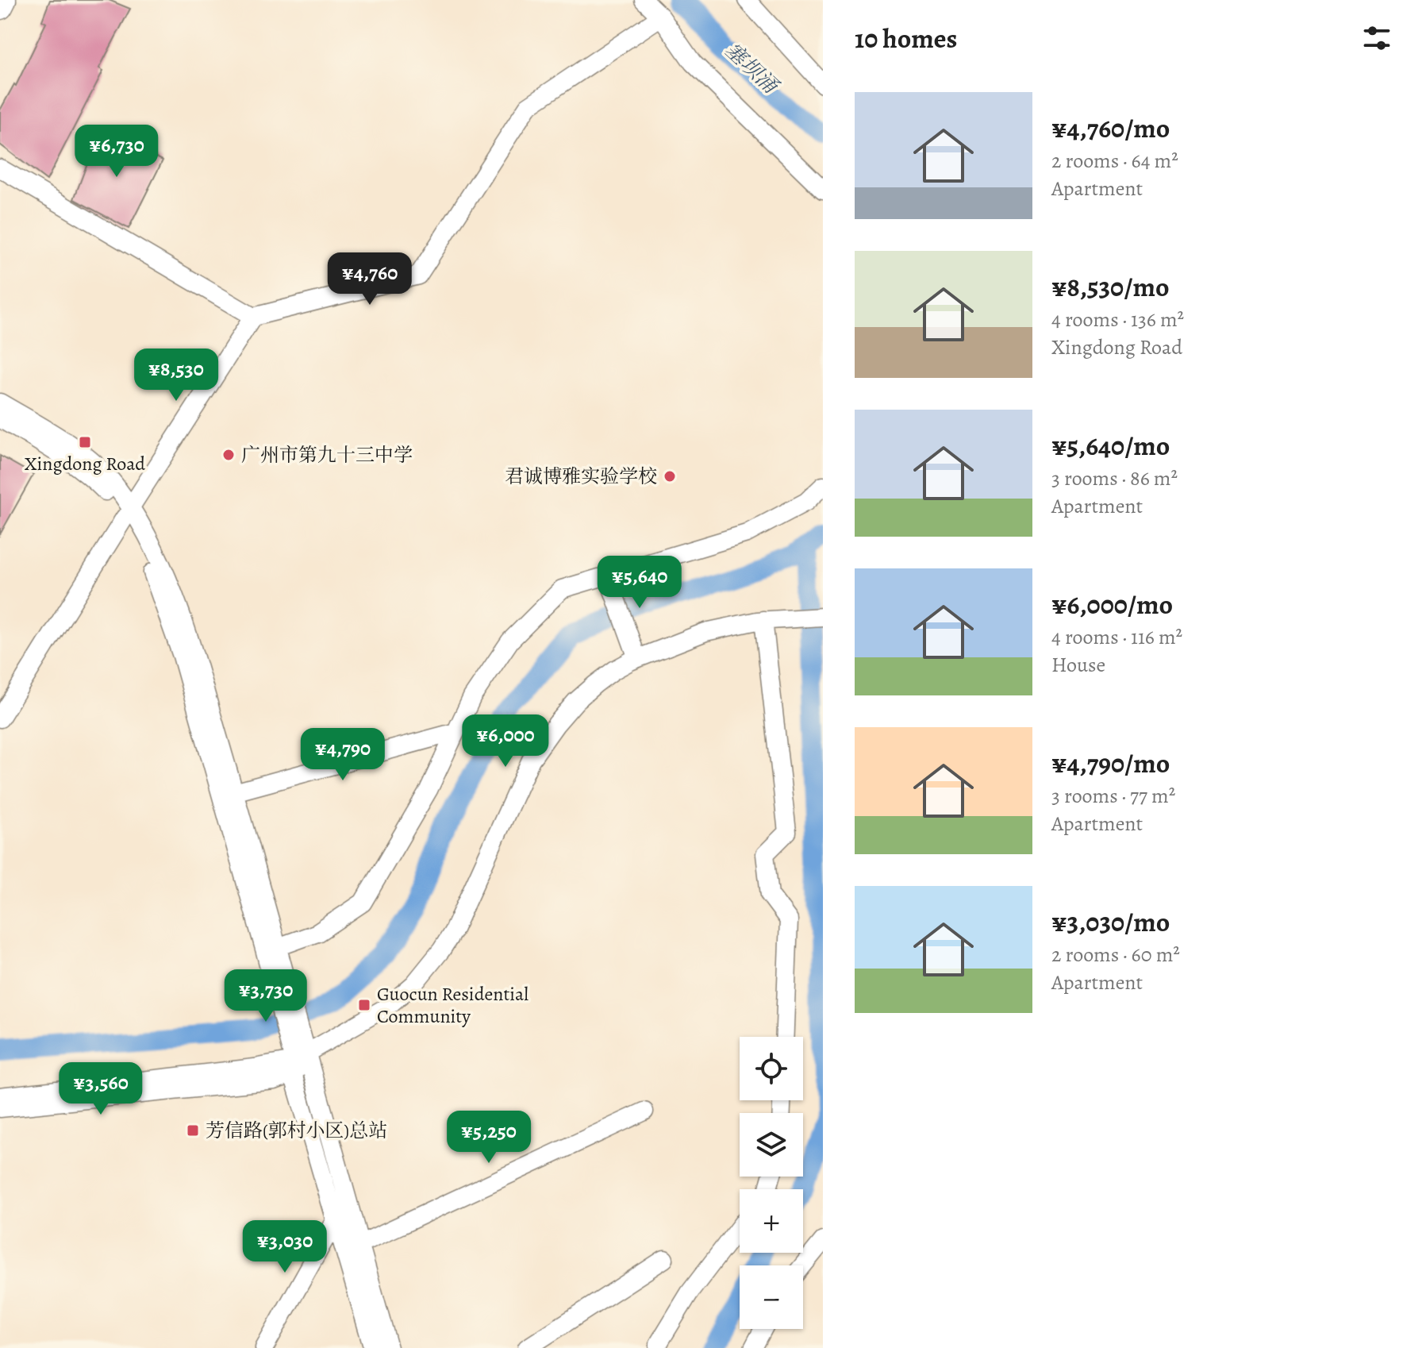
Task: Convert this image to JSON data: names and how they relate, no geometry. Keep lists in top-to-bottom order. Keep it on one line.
{"water":["塞坝涌"],"places":{"transit":["Xingdong Road","Guocun Residential Community","芳信路(郭村小区)总站"],"other":["广州市第九十三中学","君诚博雅实验学校"]},"page":{"heading":"10 homes","list":[{"name":"¥4,760/mo","note":"2 rooms · 64 m² · Apartment"},{"name":"¥8,530/mo","note":"4 rooms · 136 m² · Xingdong Road"},{"name":"¥5,640/mo","note":"3 rooms · 86 m² · Apartment"},{"name":"¥6,000/mo","note":"4 rooms · 116 m² · House"},{"name":"¥4,790/mo","note":"3 rooms · 77 m² · Apartment"},{"name":"¥3,030/mo","note":"2 rooms · 60 m² · Apartment"}],"price":["¥6,730","¥4,760","¥8,530","¥5,640","¥6,000","¥4,790","¥3,730","¥3,560","¥5,250","¥3,030"],"map_buttons":["+","−"]}}
